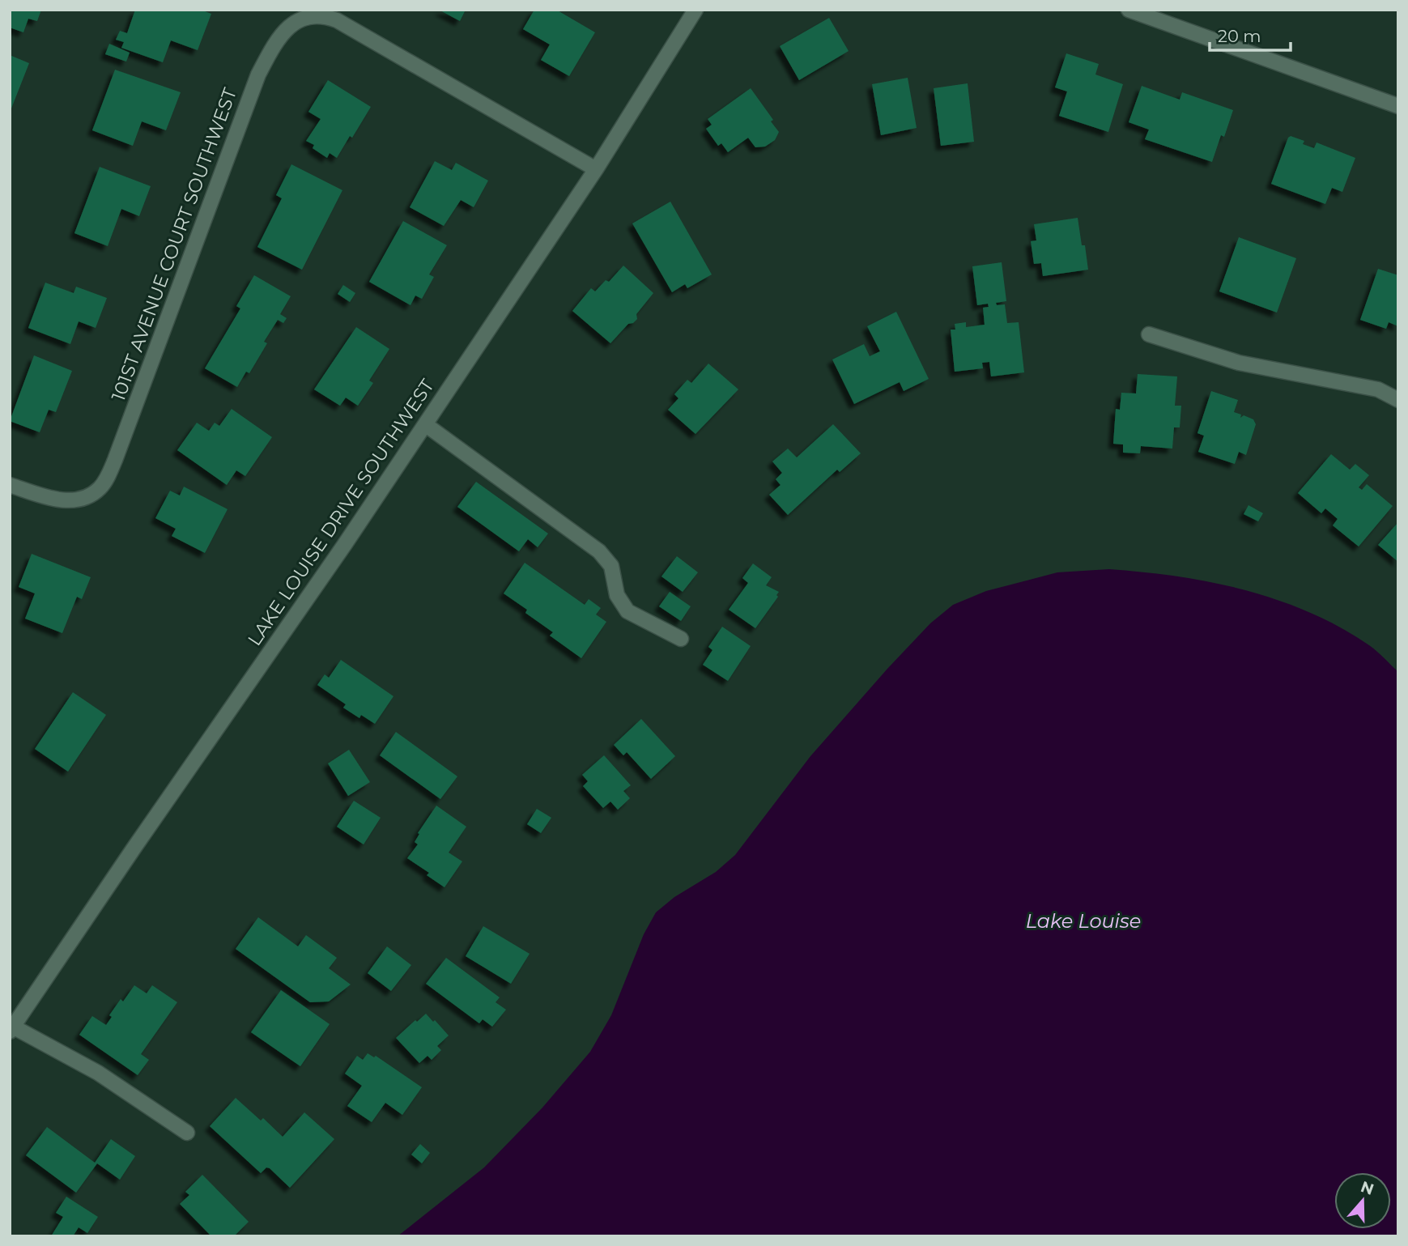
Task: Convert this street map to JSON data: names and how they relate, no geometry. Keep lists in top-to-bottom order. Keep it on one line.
{"streets":{"street":["101ST AVENUE COURT SOUTHWEST","LAKE LOUISE DRIVE SOUTHWEST"]},"crossings":[["101ST AVENUE COURT SOUTHWEST","LAKE LOUISE DRIVE SOUTHWEST"]],"water":["Lake Louise"],"scale_bar":"20 m","north":"top"}
